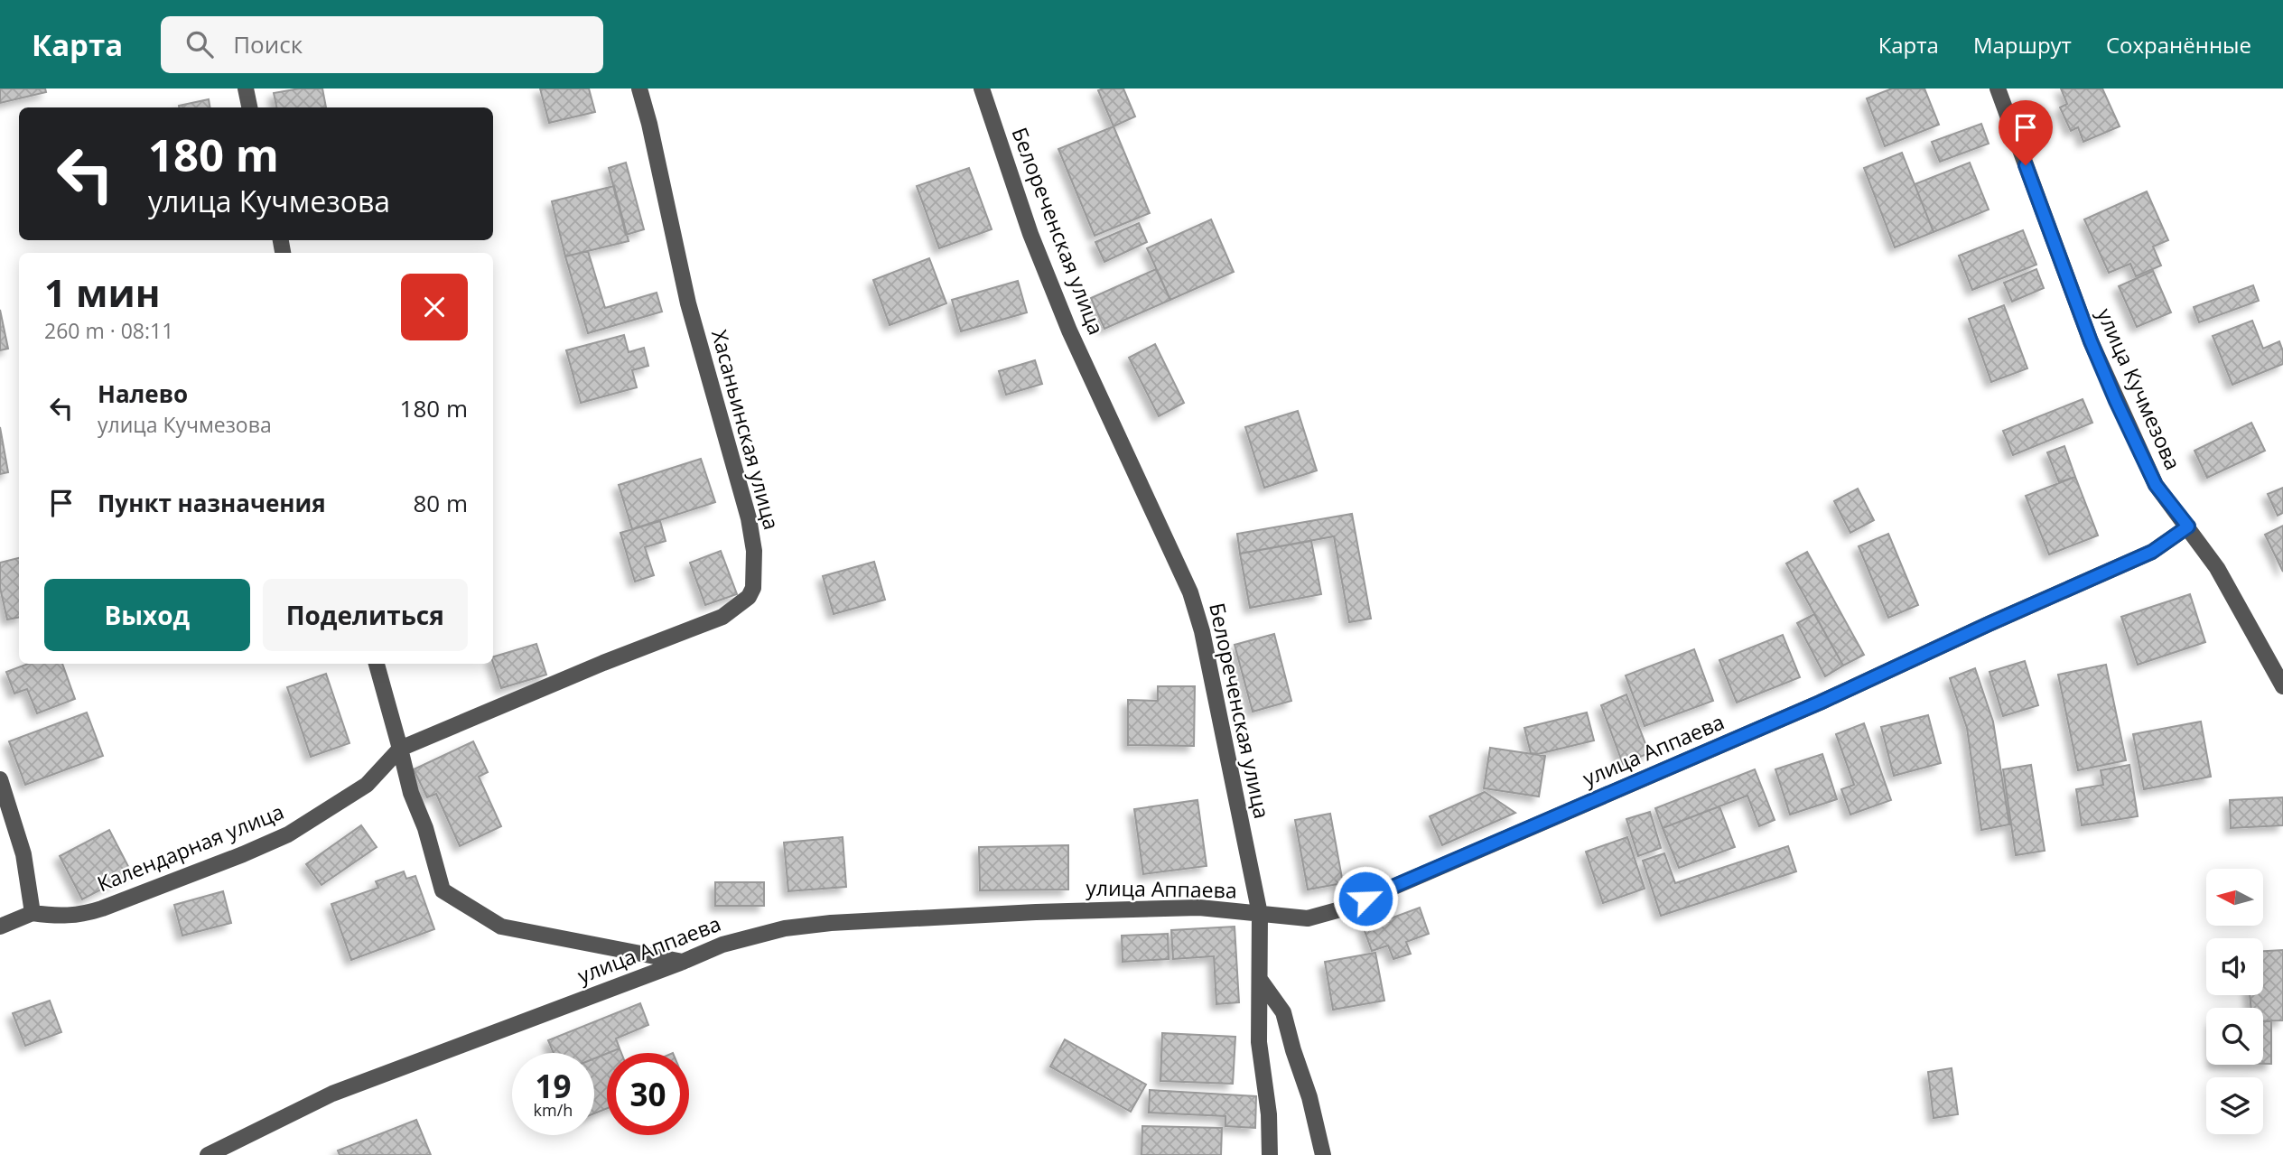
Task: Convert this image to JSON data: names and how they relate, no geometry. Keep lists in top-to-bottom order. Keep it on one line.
{"streets":{"street":["Белореченская улица","улица Кучмезова","Хасаньинская улица","улица Аппаева","Календарная улица"]},"crossings":[["Белореченская улица","улица Аппаева"],["улица Кучмезова","улица Аппаева"],["Хасаньинская улица","Календарная улица"]],"north":"left","page":{"header":"Карта","search":"Поиск","nav":["Карта","Маршрут","Сохранённые"],"turn":["180 m","улица Кучмезова"],"heading":["1 мин","260 m · 08:11"],"list":[{"name":"Налево","note":"улица Кучмезова","value":"180 m"},{"name":"Пункт назначения","value":"80 m"}],"buttons":["Выход","Поделиться"],"speed":"19 km/h","limit":"30"}}
